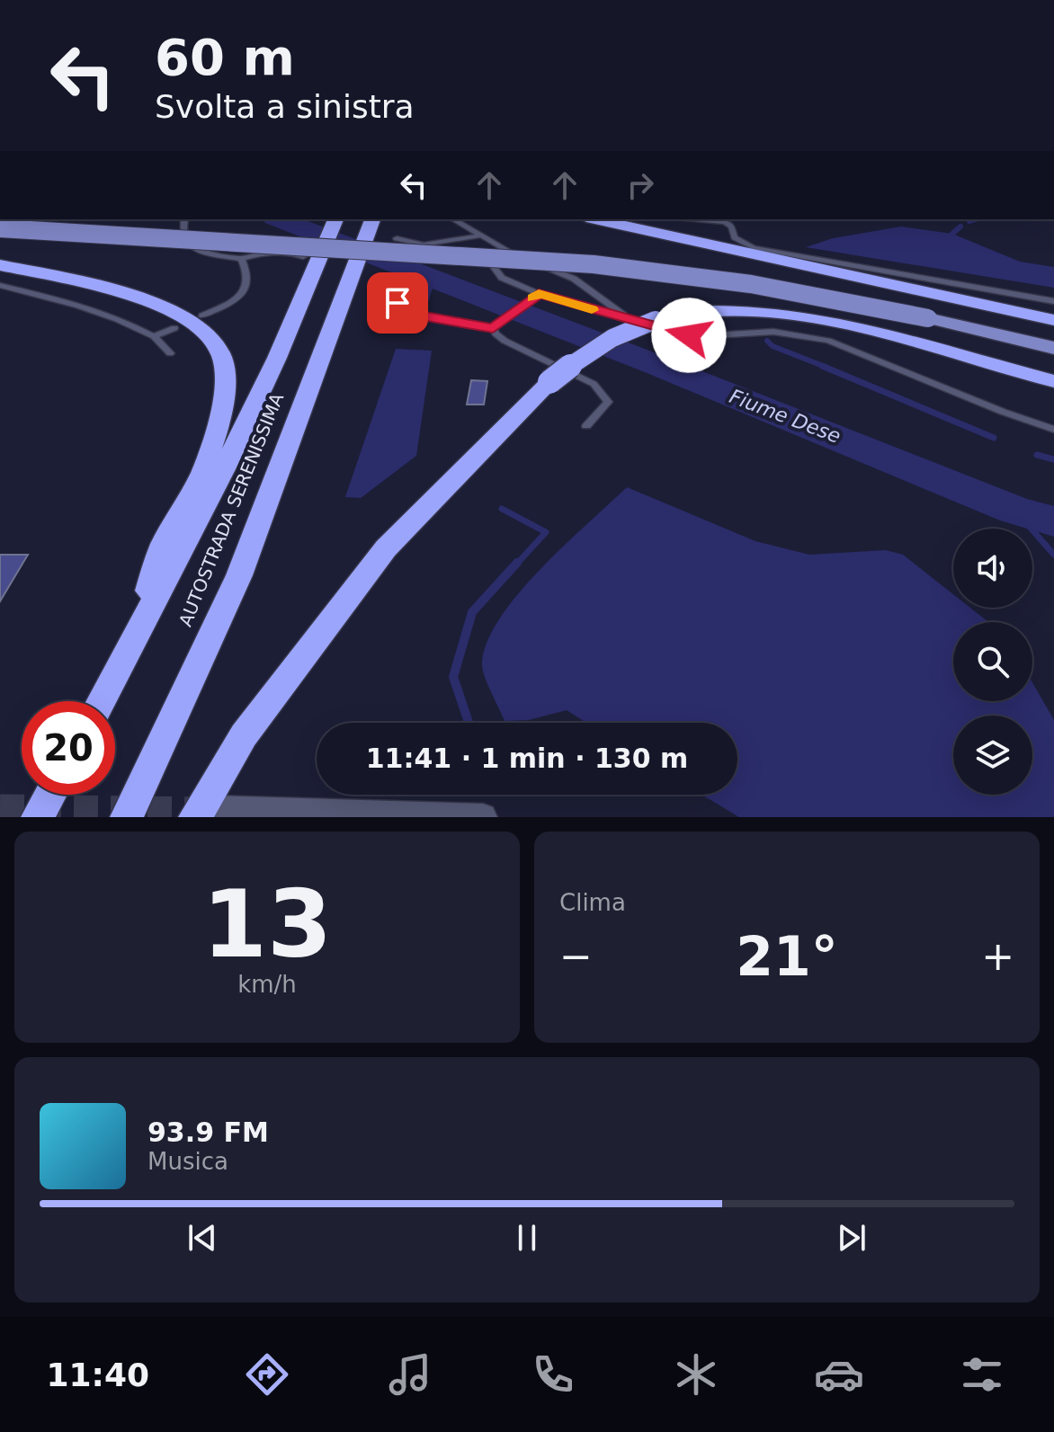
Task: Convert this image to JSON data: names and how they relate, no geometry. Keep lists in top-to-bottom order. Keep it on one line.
{"streets":{"highway":["AUTOSTRADA SERENISSIMA"]},"water":["Fiume Dese"],"page":{"turn":["60 m","Svolta a sinistra"],"limit":"20","trip":"11:41 · 1 min · 130 m","tile":[["13","km/h"],"Clima"],"heat":["−","21°","+"],"song":["93.9 FM","Musica"],"tabs":"11:40"}}
